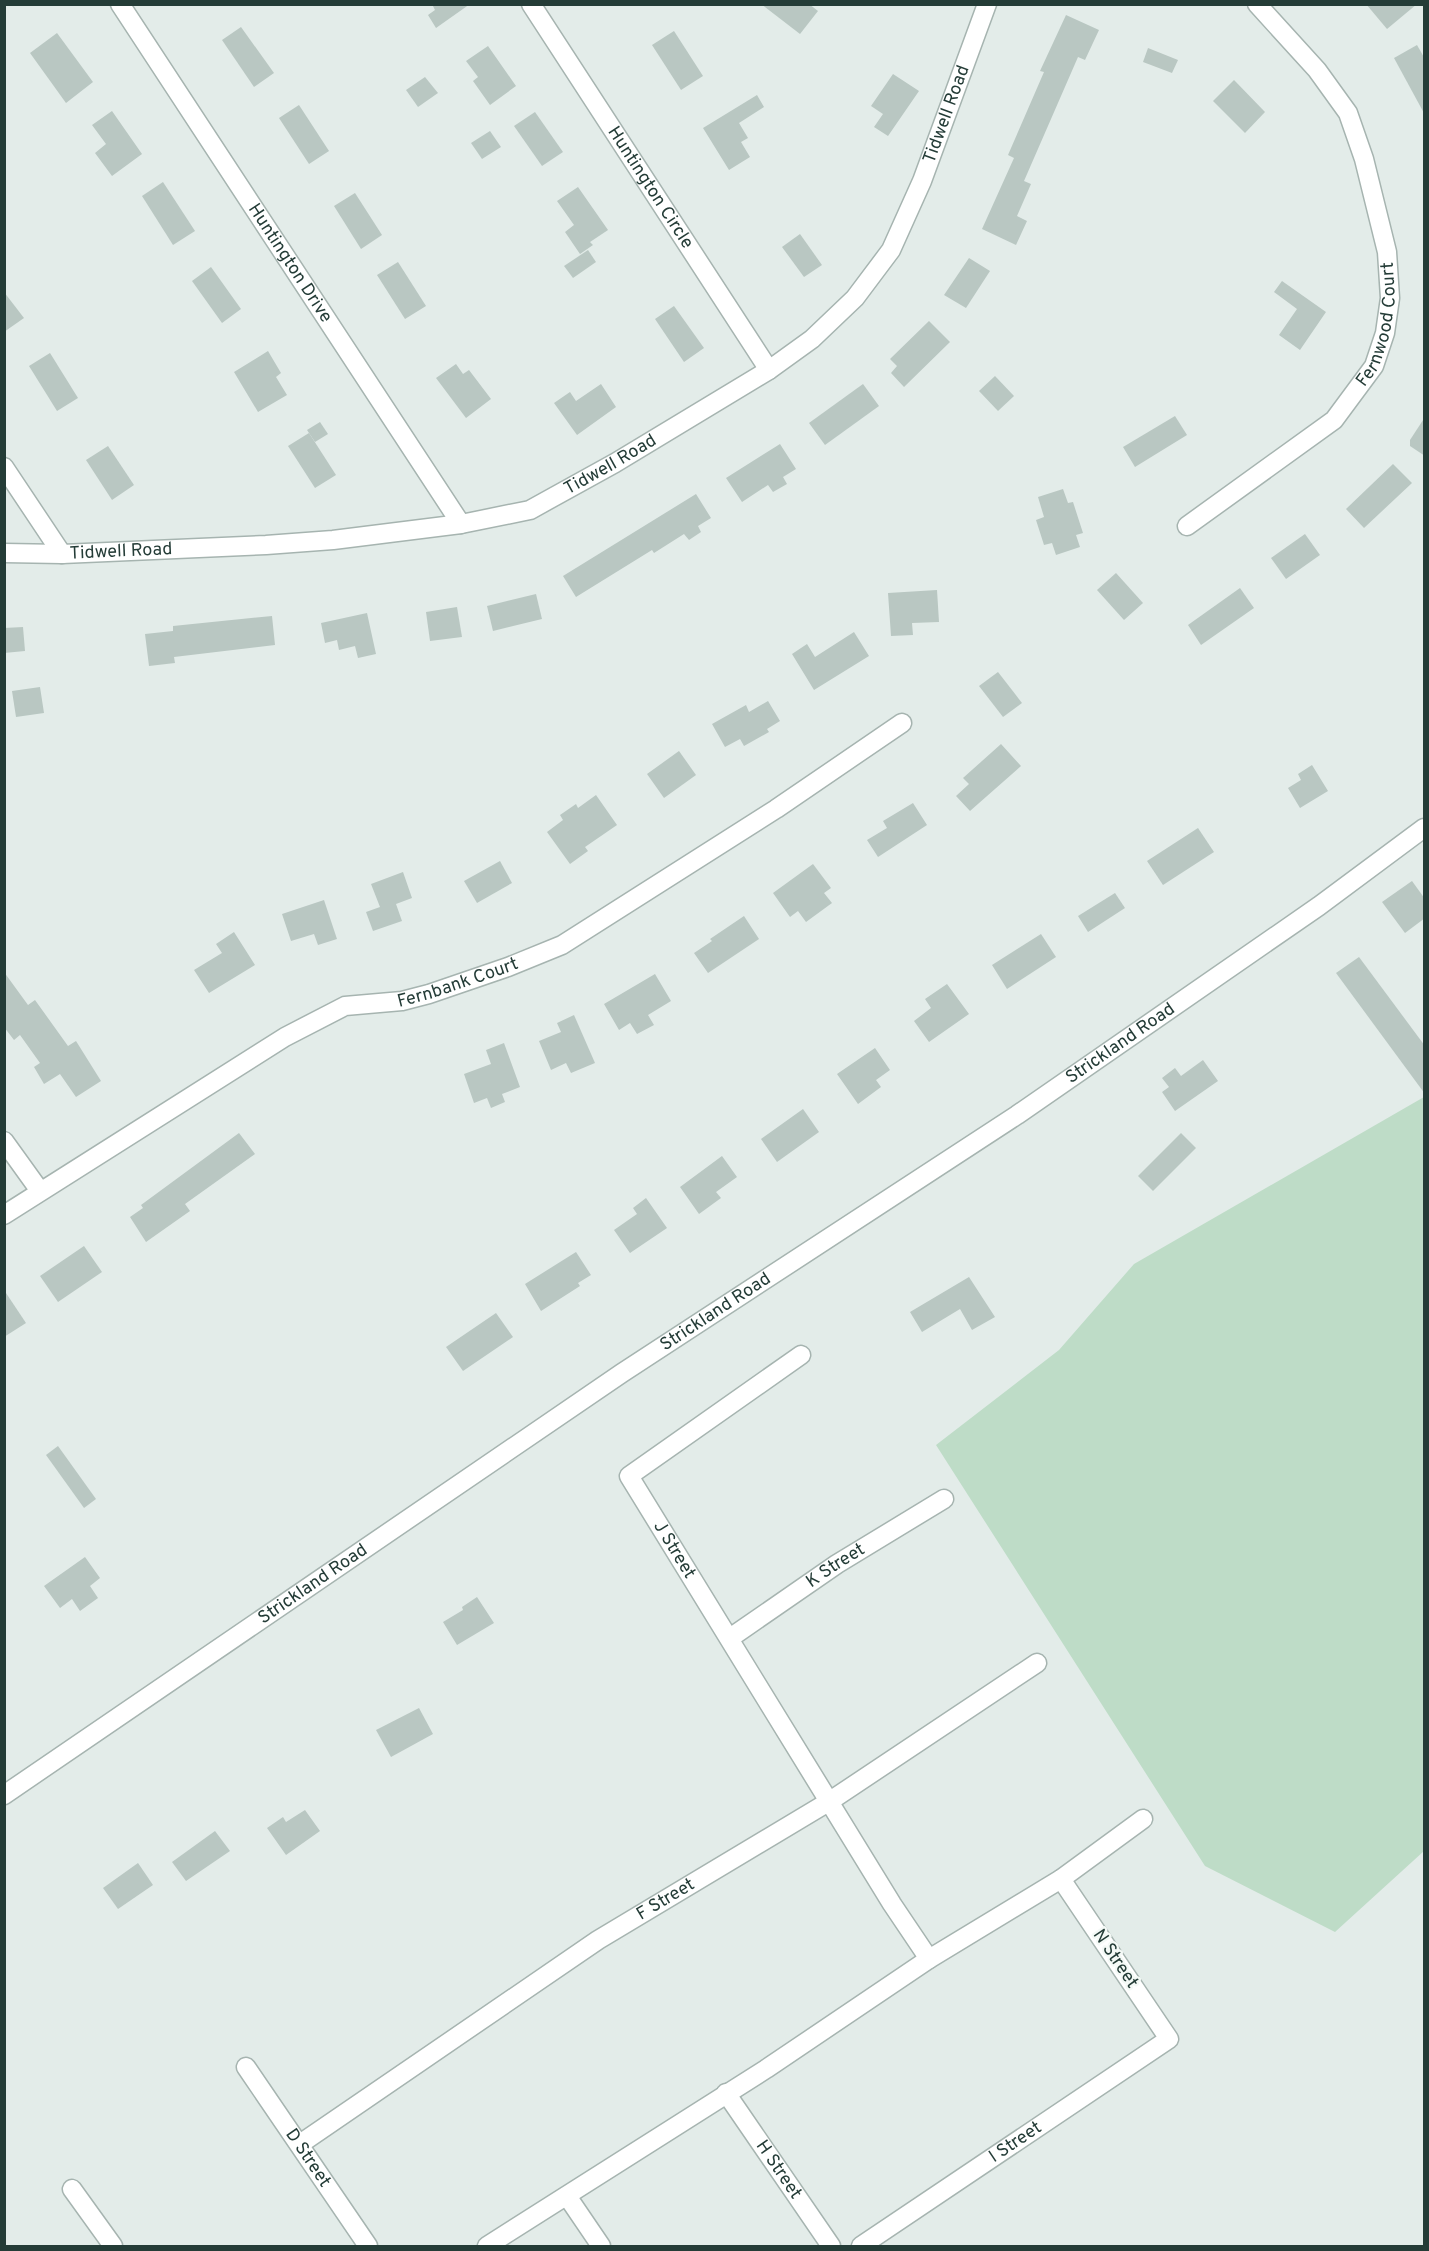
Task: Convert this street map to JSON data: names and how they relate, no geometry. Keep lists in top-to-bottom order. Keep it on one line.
{"streets":{"street":["Tidwell Road","Huntington Circle","Huntington Drive","Fernwood Court","Fernbank Court","Strickland Road","J Street","K Street","F Street","N Street","I Street","D Street","H Street"]},"crossings":[["Tidwell Road","Huntington Circle"],["Tidwell Road","Huntington Drive"],["J Street","K Street"],["J Street","F Street"],["F Street","D Street"],["N Street","I Street"]]}
